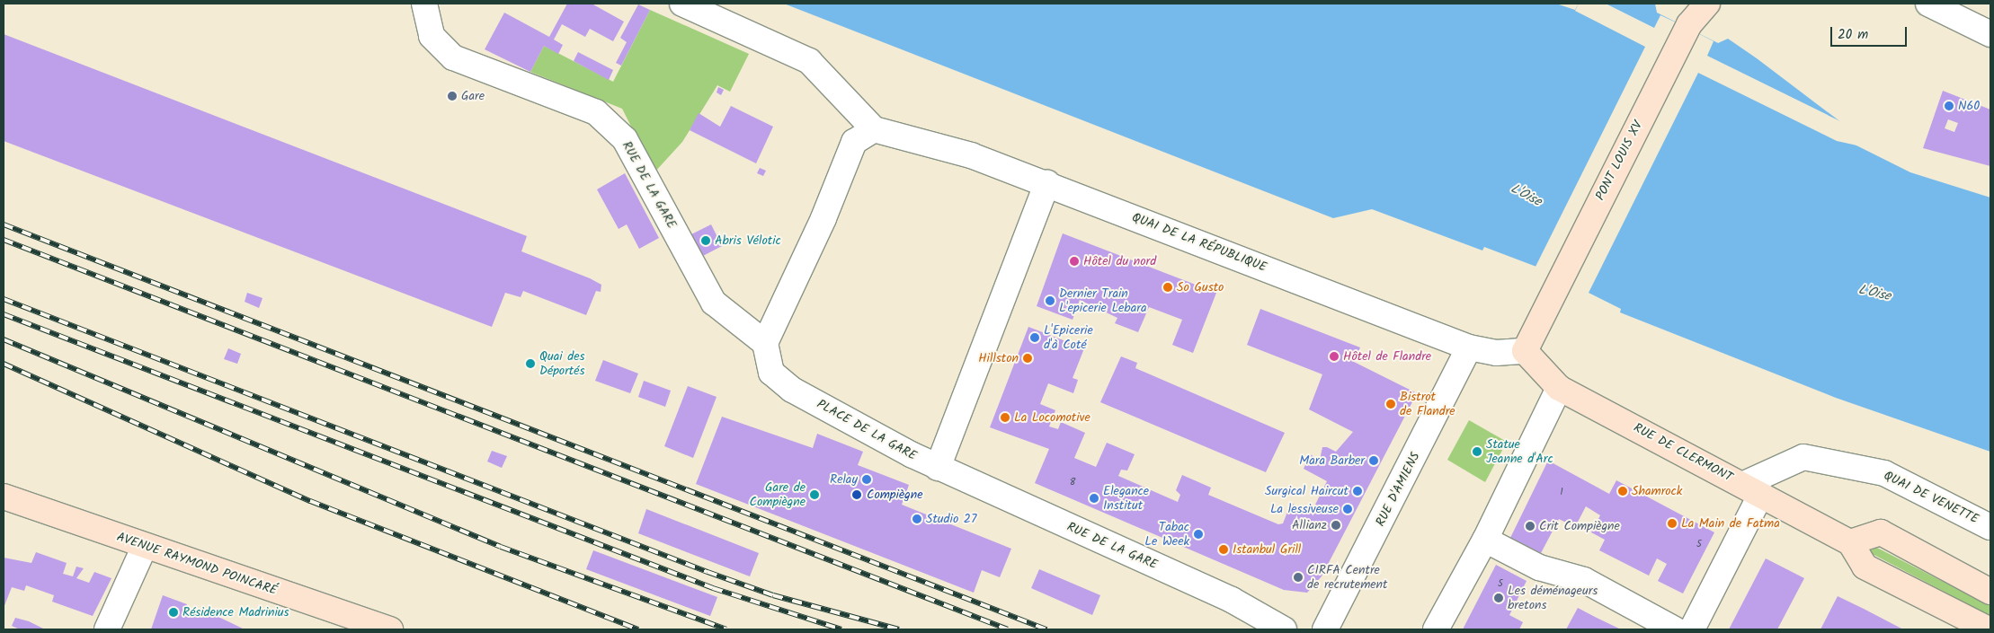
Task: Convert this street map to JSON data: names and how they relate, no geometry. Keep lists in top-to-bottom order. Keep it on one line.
{"streets":{"main road":["PONT LOUIS XV","RUE DE CLERMONT","AVENUE RAYMOND POINCARÉ"],"street":["RUE DE LA GARE","QUAI DE LA RÉPUBLIQUE","PLACE DE LA GARE","RUE D'AMIENS","QUAI DE VENETTE"]},"crossings":[["PONT LOUIS XV","QUAI DE LA RÉPUBLIQUE"],["PONT LOUIS XV","RUE DE CLERMONT"],["RUE DE LA GARE","PLACE DE LA GARE"],["QUAI DE LA RÉPUBLIQUE","RUE DE CLERMONT"],["QUAI DE LA RÉPUBLIQUE","RUE D'AMIENS"],["RUE DE CLERMONT","QUAI DE VENETTE"]],"water":["L'Oise"],"places":["Gare","N60","Abris Vélotic","Hôtel du nord","So Gusto","Dernier Train L'epicerie Lebara","L'Epicerie d'à Coté","Hôtel de Flandre","Hillston","Quai des Déportés","Bistrot de Flandre","La Locomotive","Statue Jeanne d'Arc","Mara Barber","Relay","Surgical Haircut","Shamrock","Gare de Compiègne","Compiègne","Elegance Institut","La lessiveuse","Studio 27","La Main de Fatma","Allianz","Crit Compiègne","Tabac Le Week","Istanbul Grill","CIRFA Centre de recrutement","Les déménageurs bretons","Résidence Madrinius"],"house_numbers":["8","1","5","5"],"scale_bar":"20 m"}
